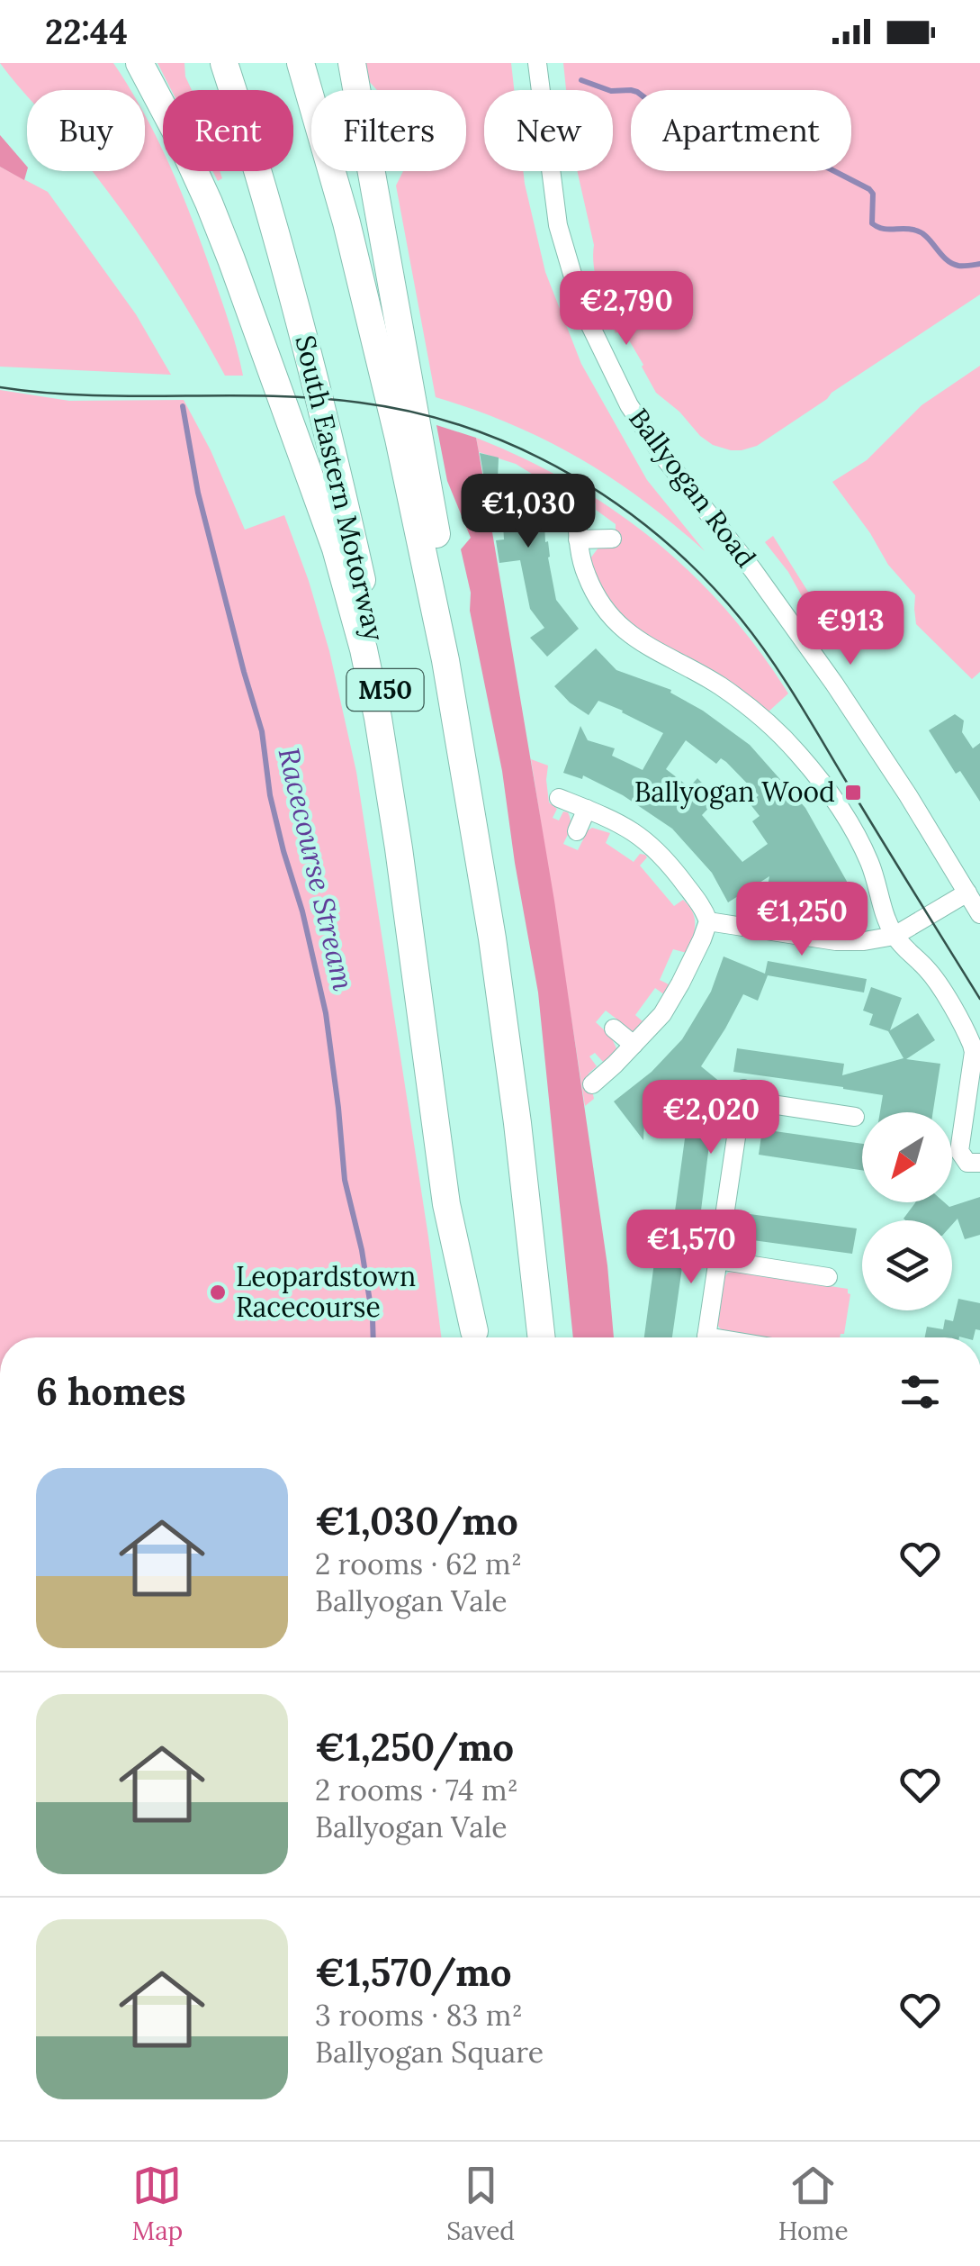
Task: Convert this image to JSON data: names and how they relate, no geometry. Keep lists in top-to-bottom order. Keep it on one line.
{"streets":{"highway":["South Eastern Motorway","M50"],"street":["Ballyogan Road"]},"water":["Racecourse Stream"],"places":{"transit":["Ballyogan Wood"],"other":["Leopardstown Racecourse"]},"north":"bottom left","page":{"status":"22:44","chip":["Buy","Rent","Filters","New","Apartment"],"price":["€2,790","€1,030","€913","€1,250","€2,020","€1,570"],"heading":"6 homes","list":[{"name":"€1,030/mo","note":"2 rooms · 62 m² · Ballyogan Vale"},{"name":"€1,250/mo","note":"2 rooms · 74 m² · Ballyogan Vale"},{"name":"€1,570/mo","note":"3 rooms · 83 m² · Ballyogan Square"}],"tabs":["Map","Saved","Home"]}}
